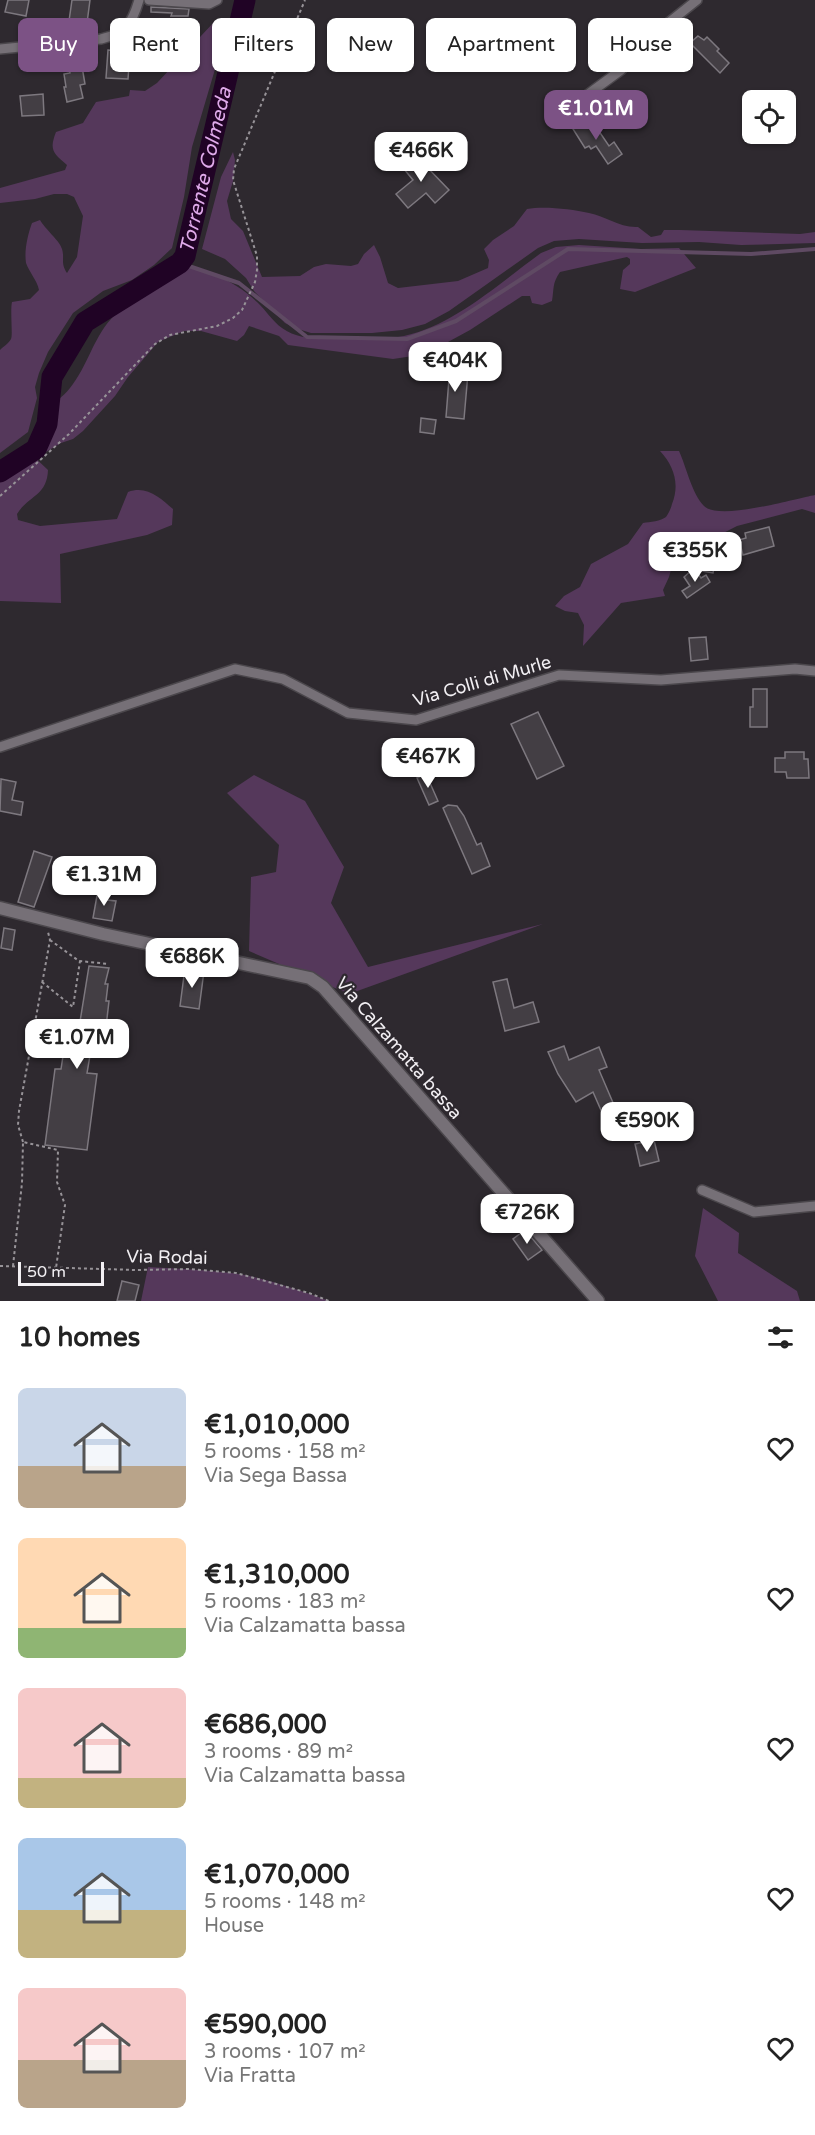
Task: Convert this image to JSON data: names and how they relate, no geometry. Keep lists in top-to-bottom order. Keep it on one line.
{"streets":{"street":["Via Colli di Murle","Via Calzamatta bassa"],"path":["Via Rodai"]},"water":["Torrente Colmeda"],"scale_bar":"50 m","page":{"chip":["Buy","Rent","Filters","New","Apartment","House"],"price":["€1.01M","€466K","€404K","€355K","€467K","€1.31M","€686K","€1.07M","€590K","€726K"],"scale":"50 m","heading":"10 homes","list":[{"name":"€1,010,000","note":"5 rooms · 158 m² · Via Sega Bassa"},{"name":"€1,310,000","note":"5 rooms · 183 m² · Via Calzamatta bassa"},{"name":"€686,000","note":"3 rooms · 89 m² · Via Calzamatta bassa"},{"name":"€1,070,000","note":"5 rooms · 148 m² · House"},{"name":"€590,000","note":"3 rooms · 107 m² · Via Fratta"}]}}
